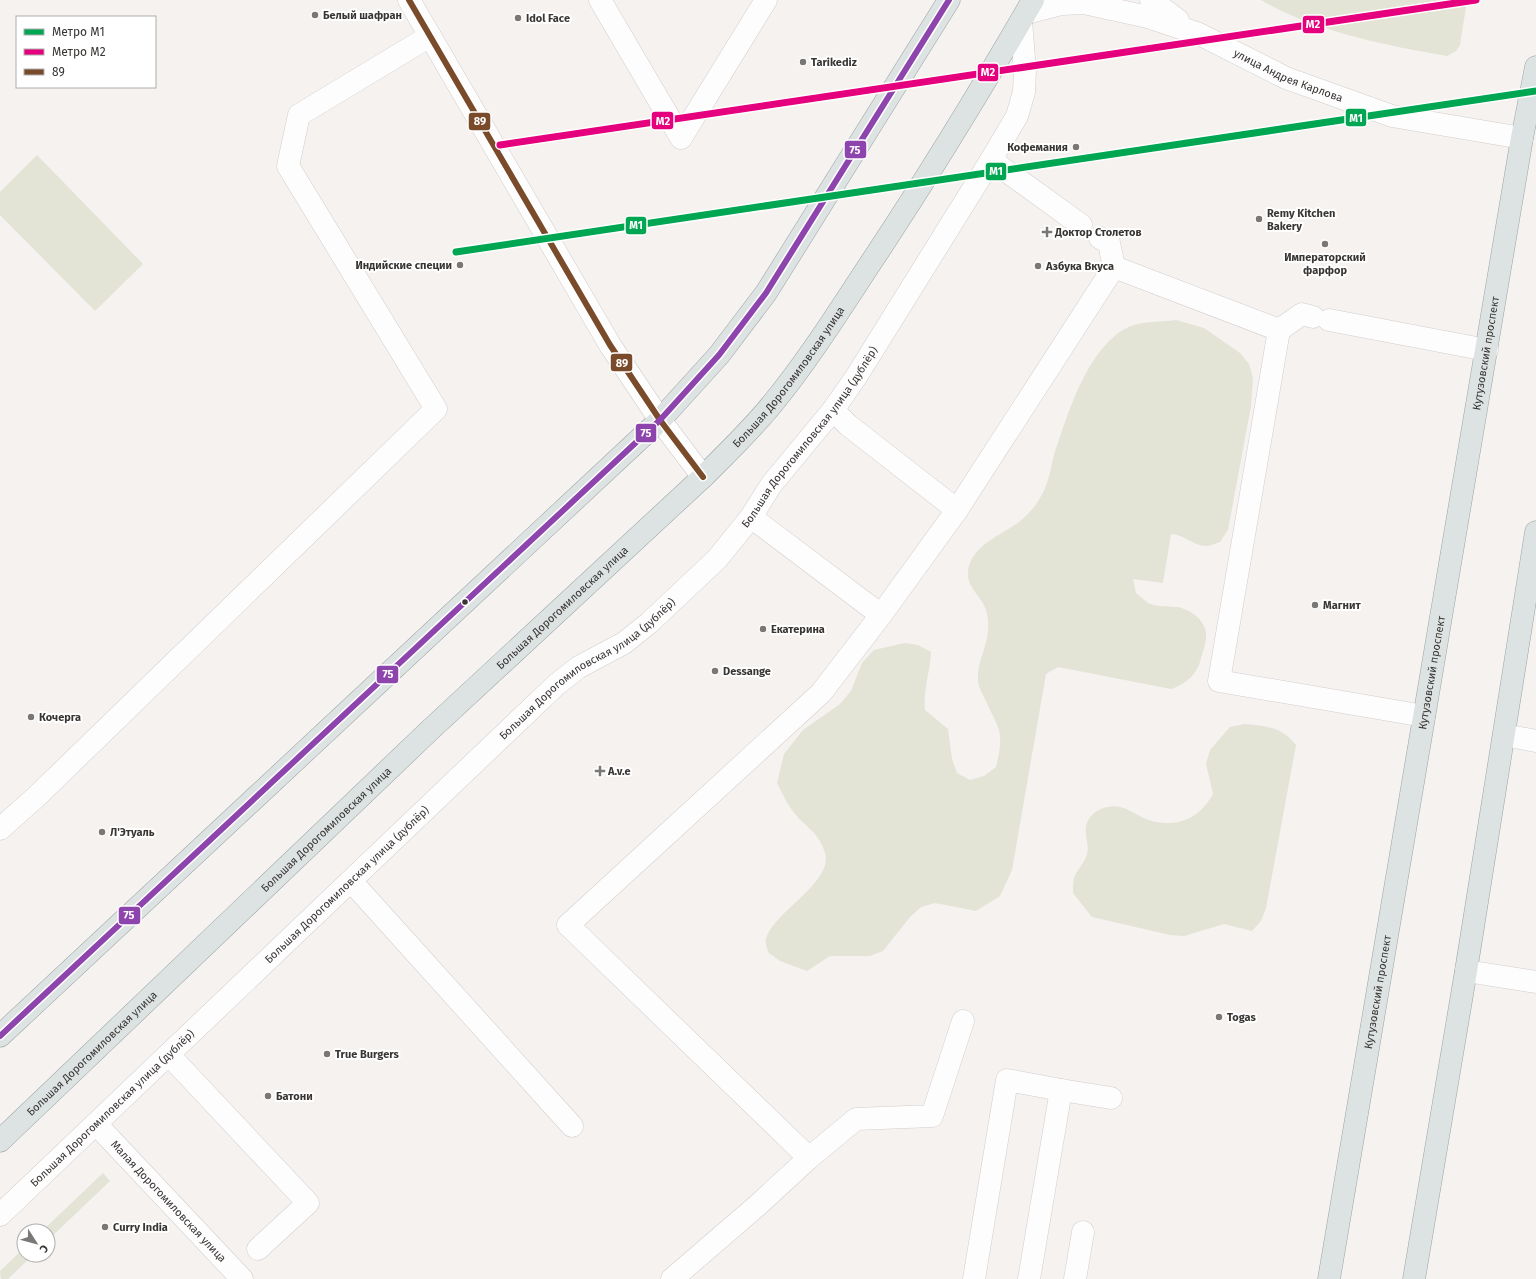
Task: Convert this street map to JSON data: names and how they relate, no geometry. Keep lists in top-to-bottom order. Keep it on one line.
{"streets":{"main road":["Кутузовский проспект","Большая Дорогомиловская улица"],"street":["улица Андрея Карлова","Большая Дорогомиловская улица (дублёр)","Малая Дорогомиловская улица"]},"crossings":[["улица Андрея Карлова","Кутузовский проспект"],["улица Андрея Карлова","Большая Дорогомиловская улица"],["улица Андрея Карлова","Большая Дорогомиловская улица (дублёр)"],["Большая Дорогомиловская улица","Большая Дорогомиловская улица (дублёр)"],["Большая Дорогомиловская улица (дублёр)","Малая Дорогомиловская улица"]],"places":{"other":["Белый шафран","Idol Face","Tarikediz","Кофемания","Remy Kitchen Bakery","Императорский фарфор","Индийские специи","Азбука Вкуса","Магнит","Екатерина","Dessange","Кочерга","Л'Этуаль","Togas","True Burgers","Батони","Curry India"],"health":["Доктор Столетов","A.v.e"]},"lines":["metro line M2","transit line 89","transit line 75","metro line M1"],"legend":["Метро M1","Метро M2","89"],"north":"bottom right"}
